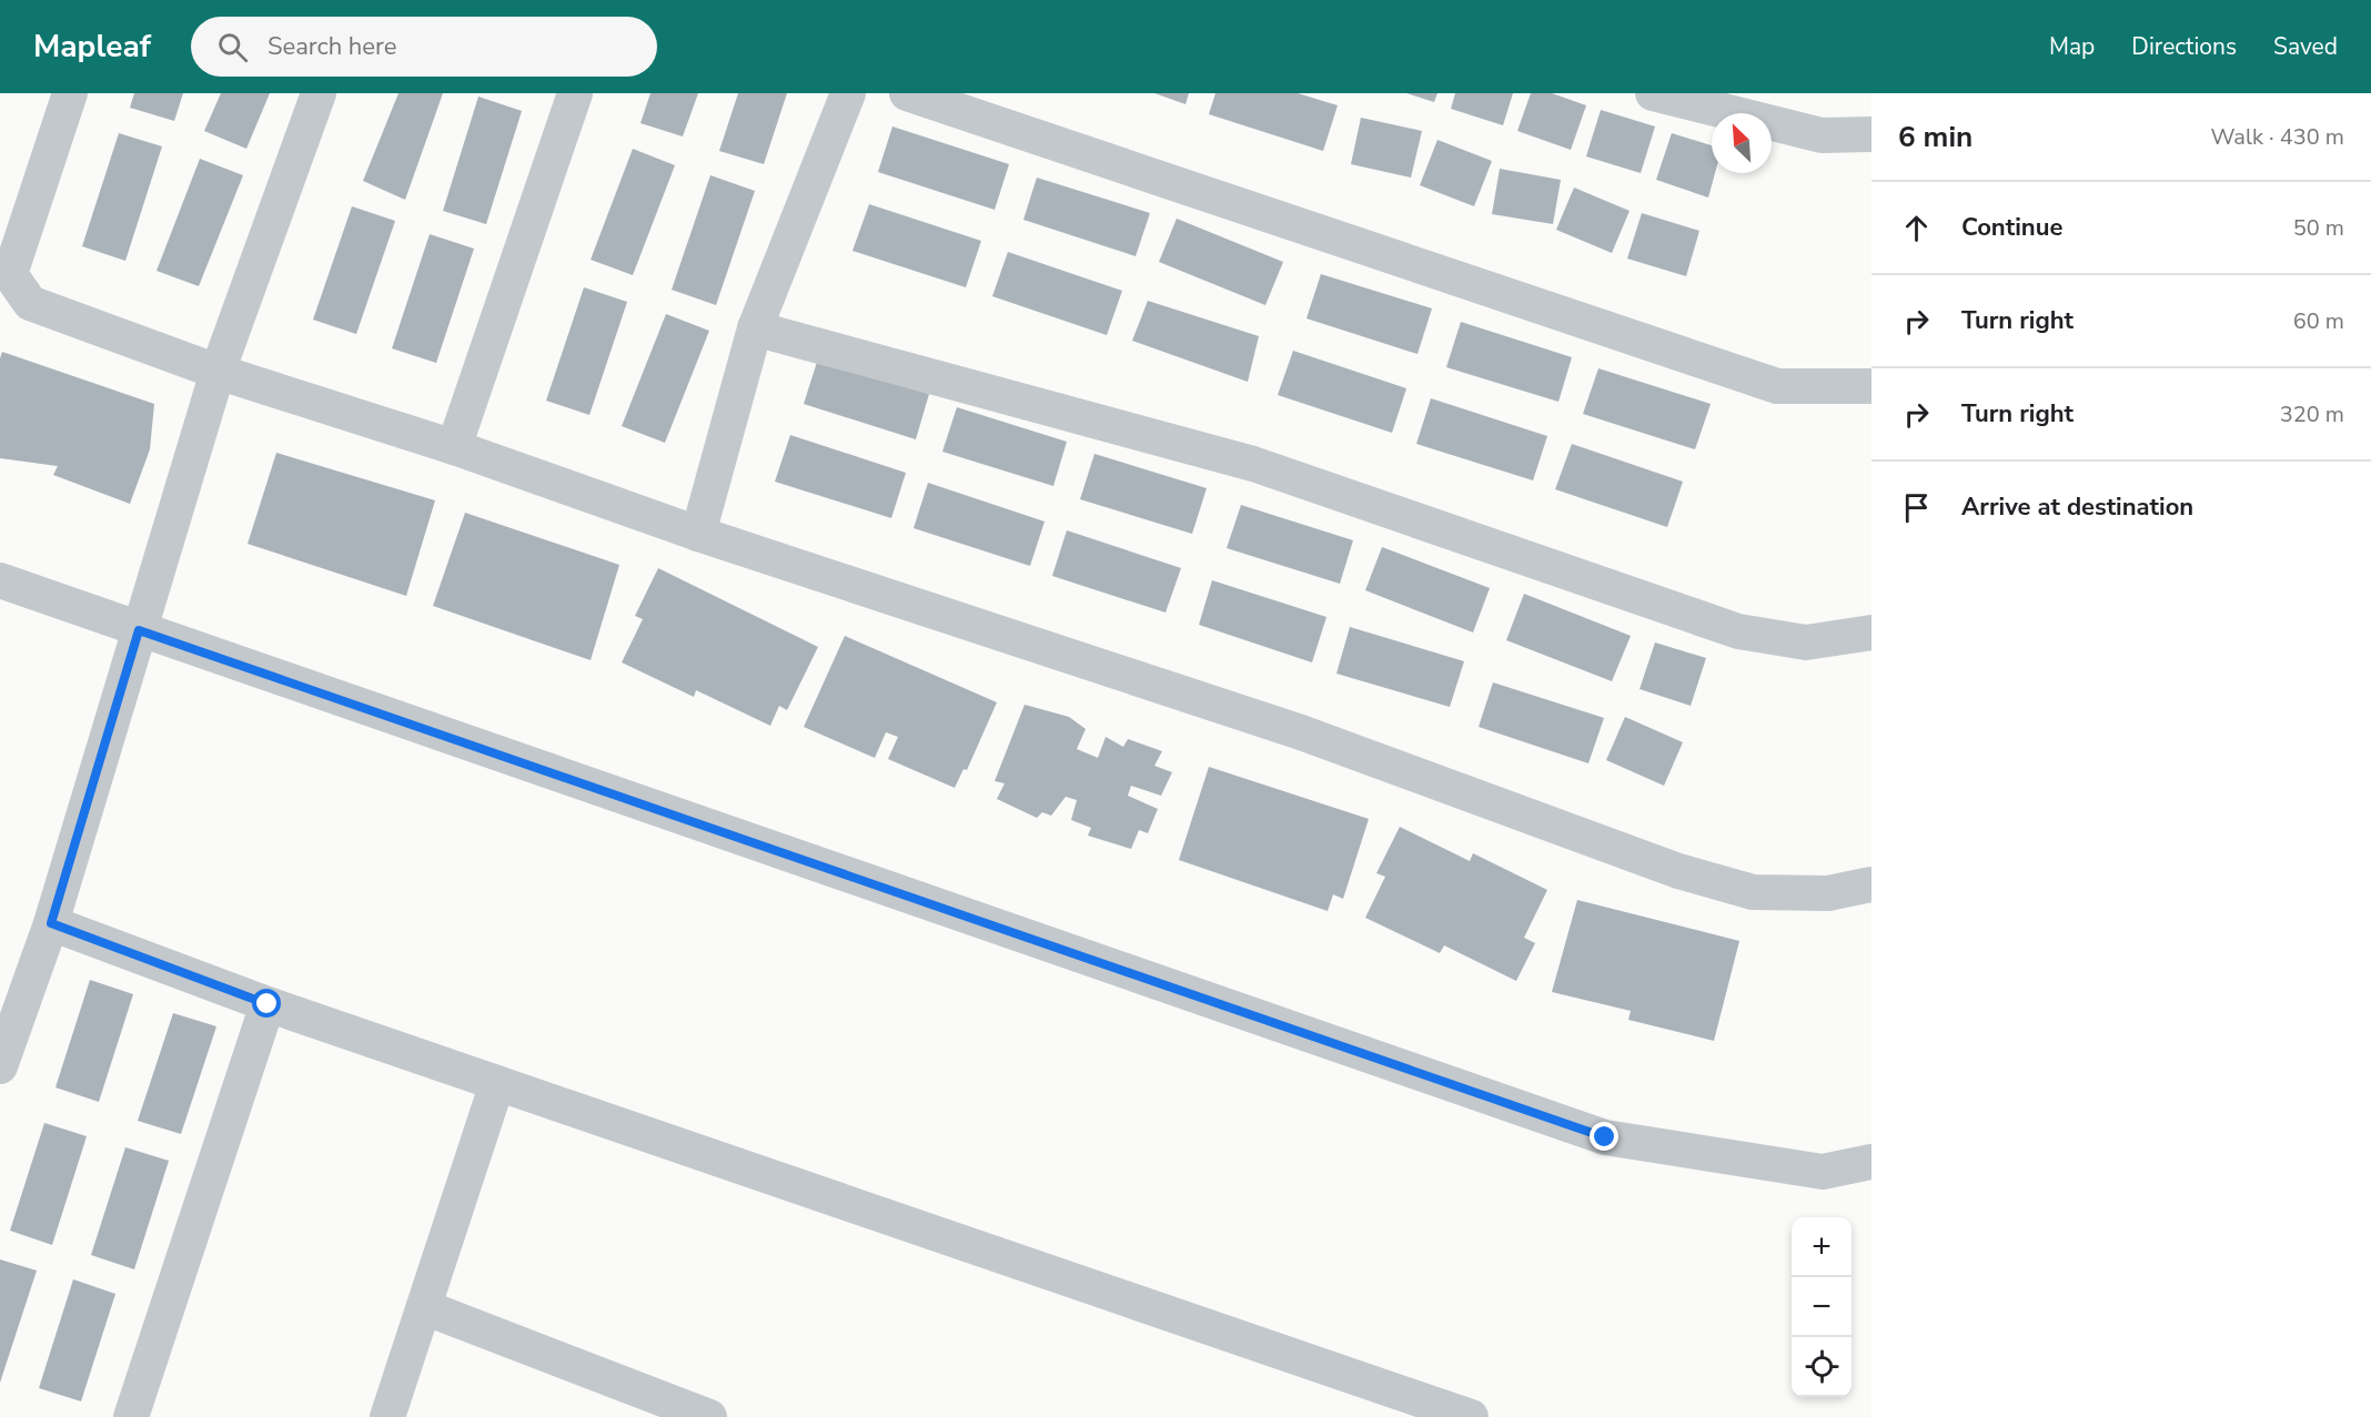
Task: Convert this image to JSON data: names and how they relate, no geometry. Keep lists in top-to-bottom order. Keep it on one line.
{"north":"top left","page":{"header":"Mapleaf","search":"Search here","nav":["Map","Directions","Saved"],"heading":["6 min","Walk · 430 m"],"list":[["Continue","50 m"],["Turn right","60 m"],["Turn right","320 m"],"Arrive at destination"],"map_buttons":["+","−"]}}
